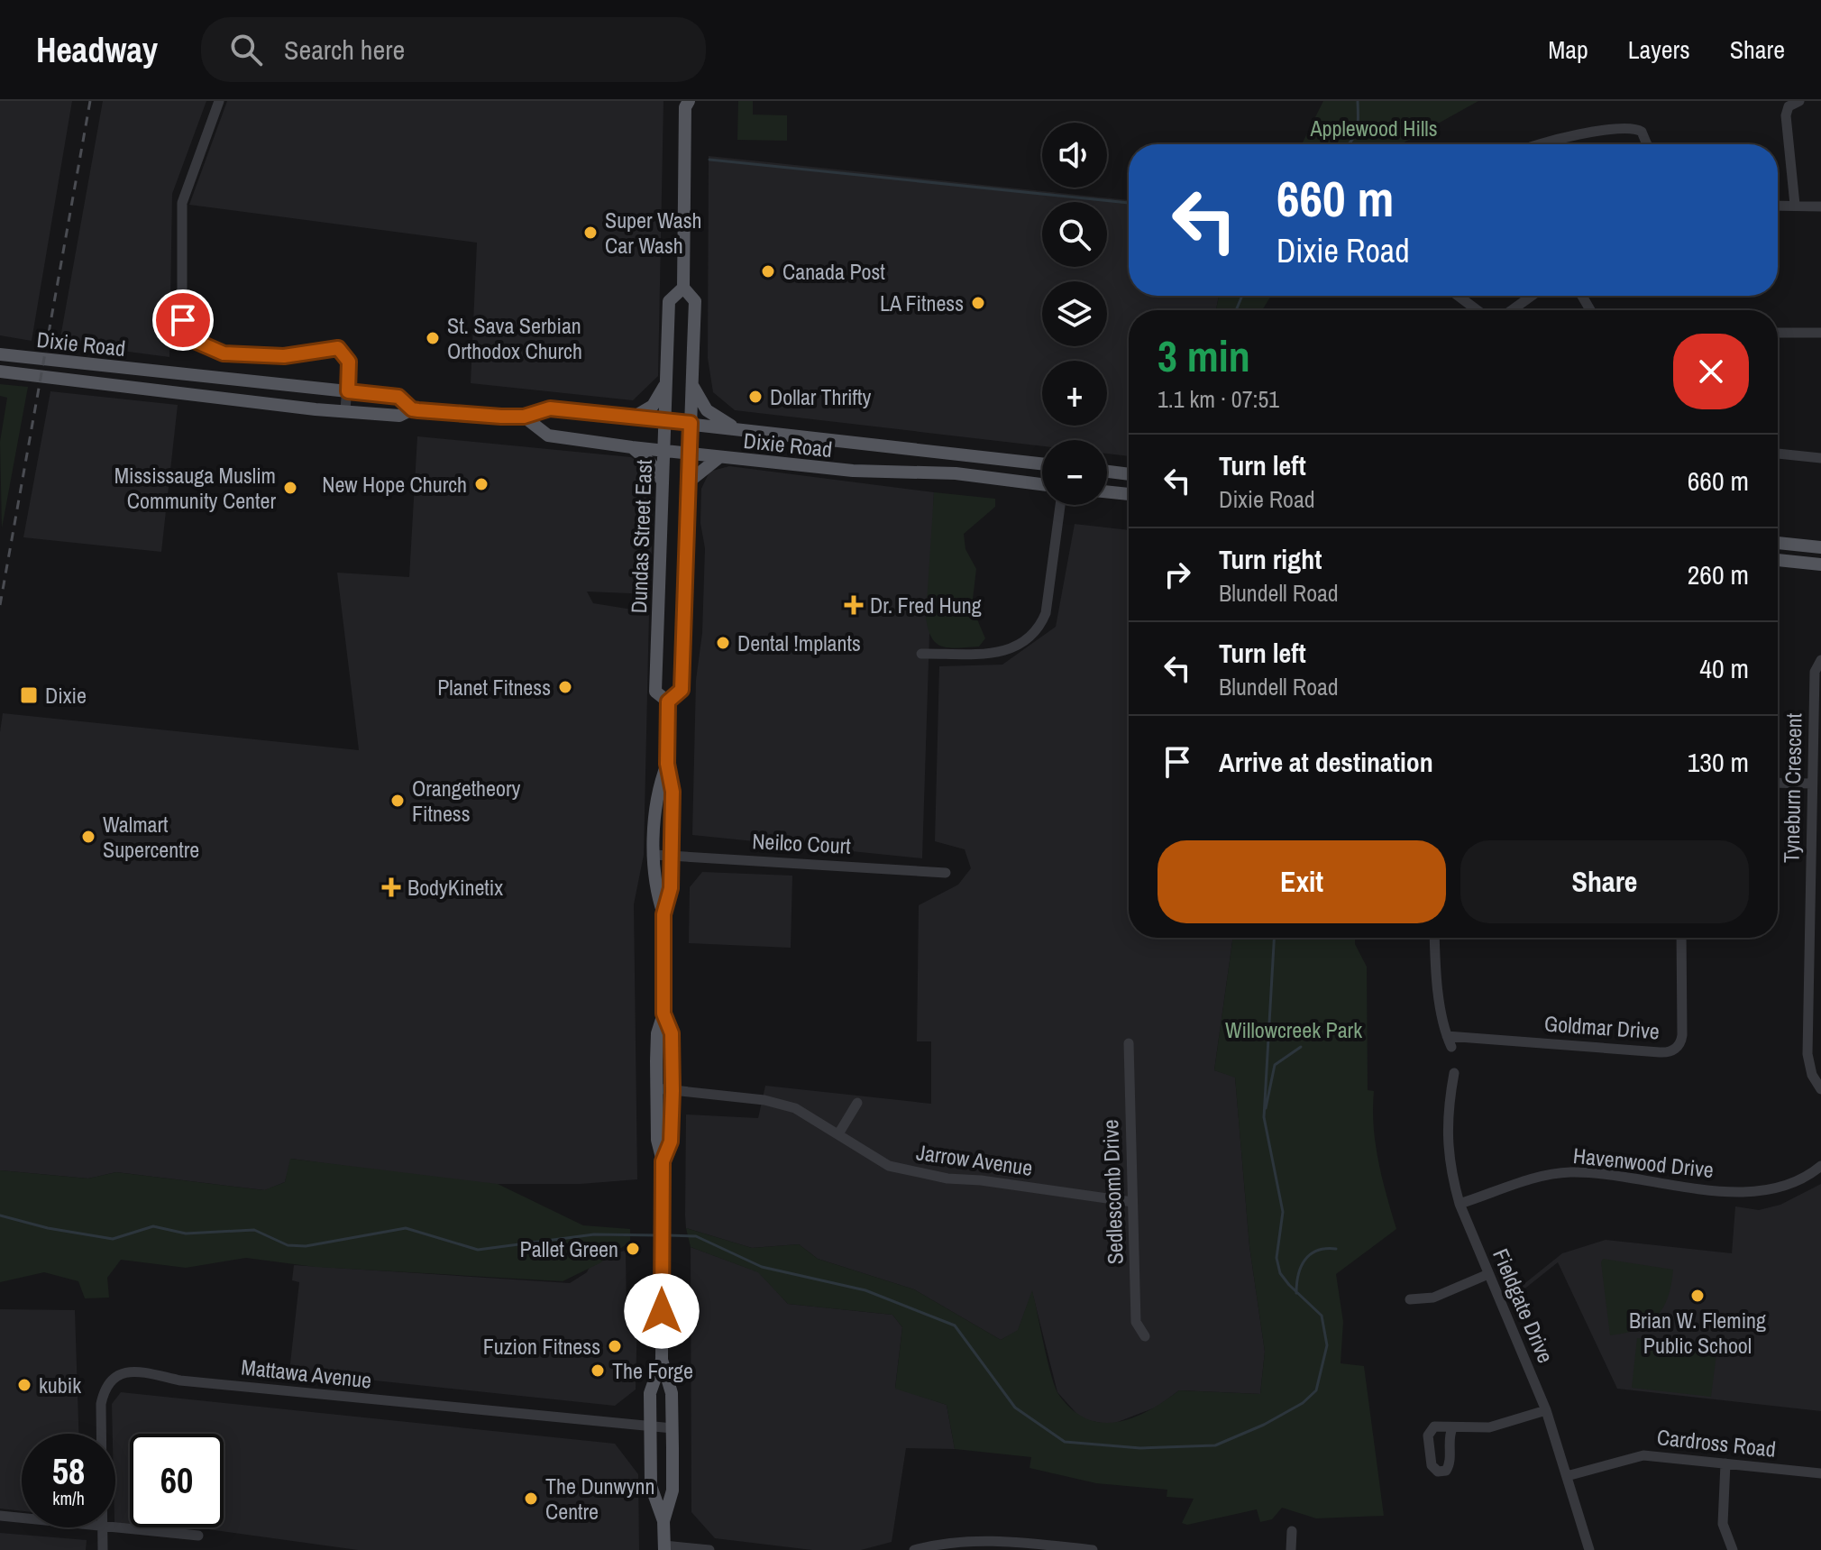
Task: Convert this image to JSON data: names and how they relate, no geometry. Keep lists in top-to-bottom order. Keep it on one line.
{"streets":{"main road":["Dixie Road","Dundas Street East"],"street":["Tyneburn Crescent","Neilco Court","Goldmar Drive","Jarrow Avenue","Havenwood Drive","Sedlescomb Drive","Fieldgate Drive","Mattawa Avenue","Cardross Road"]},"crossings":[["Dixie Road","Dundas Street East"],["Dundas Street East","Neilco Court"],["Dundas Street East","Jarrow Avenue"],["Dundas Street East","Mattawa Avenue"],["Jarrow Avenue","Sedlescomb Drive"],["Havenwood Drive","Fieldgate Drive"],["Fieldgate Drive","Cardross Road"]],"parks":["Applewood Hills","Willowcreek Park"],"places":{"other":["Super Wash Car Wash","Canada Post","LA Fitness","St. Sava Serbian Orthodox Church","Dollar Thrifty","New Hope Church","Mississauga Muslim Community Center","Dental !mplants","Planet Fitness","Orangetheory Fitness","Walmart Supercentre","Pallet Green","Brian W. Fleming Public School","Fuzion Fitness","The Forge","kubik","The Dunwynn Centre"],"health":["Dr. Fred Hung","BodyKinetix"],"transit":["Dixie"]},"page":{"header":"Headway","search":"Search here","nav":["Map","Layers","Share"],"map_buttons":["+","−"],"turn":["660 m","Dixie Road"],"heading":["3 min","1.1 km · 07:51"],"list":[{"name":"Turn left","note":"Dixie Road","value":"660 m"},{"name":"Turn right","note":"Blundell Road","value":"260 m"},{"name":"Turn left","note":"Blundell Road","value":"40 m"},{"name":"Arrive at destination","value":"130 m"}],"buttons":["Exit","Share"],"speed":"58 km/h","limit":"60"}}
